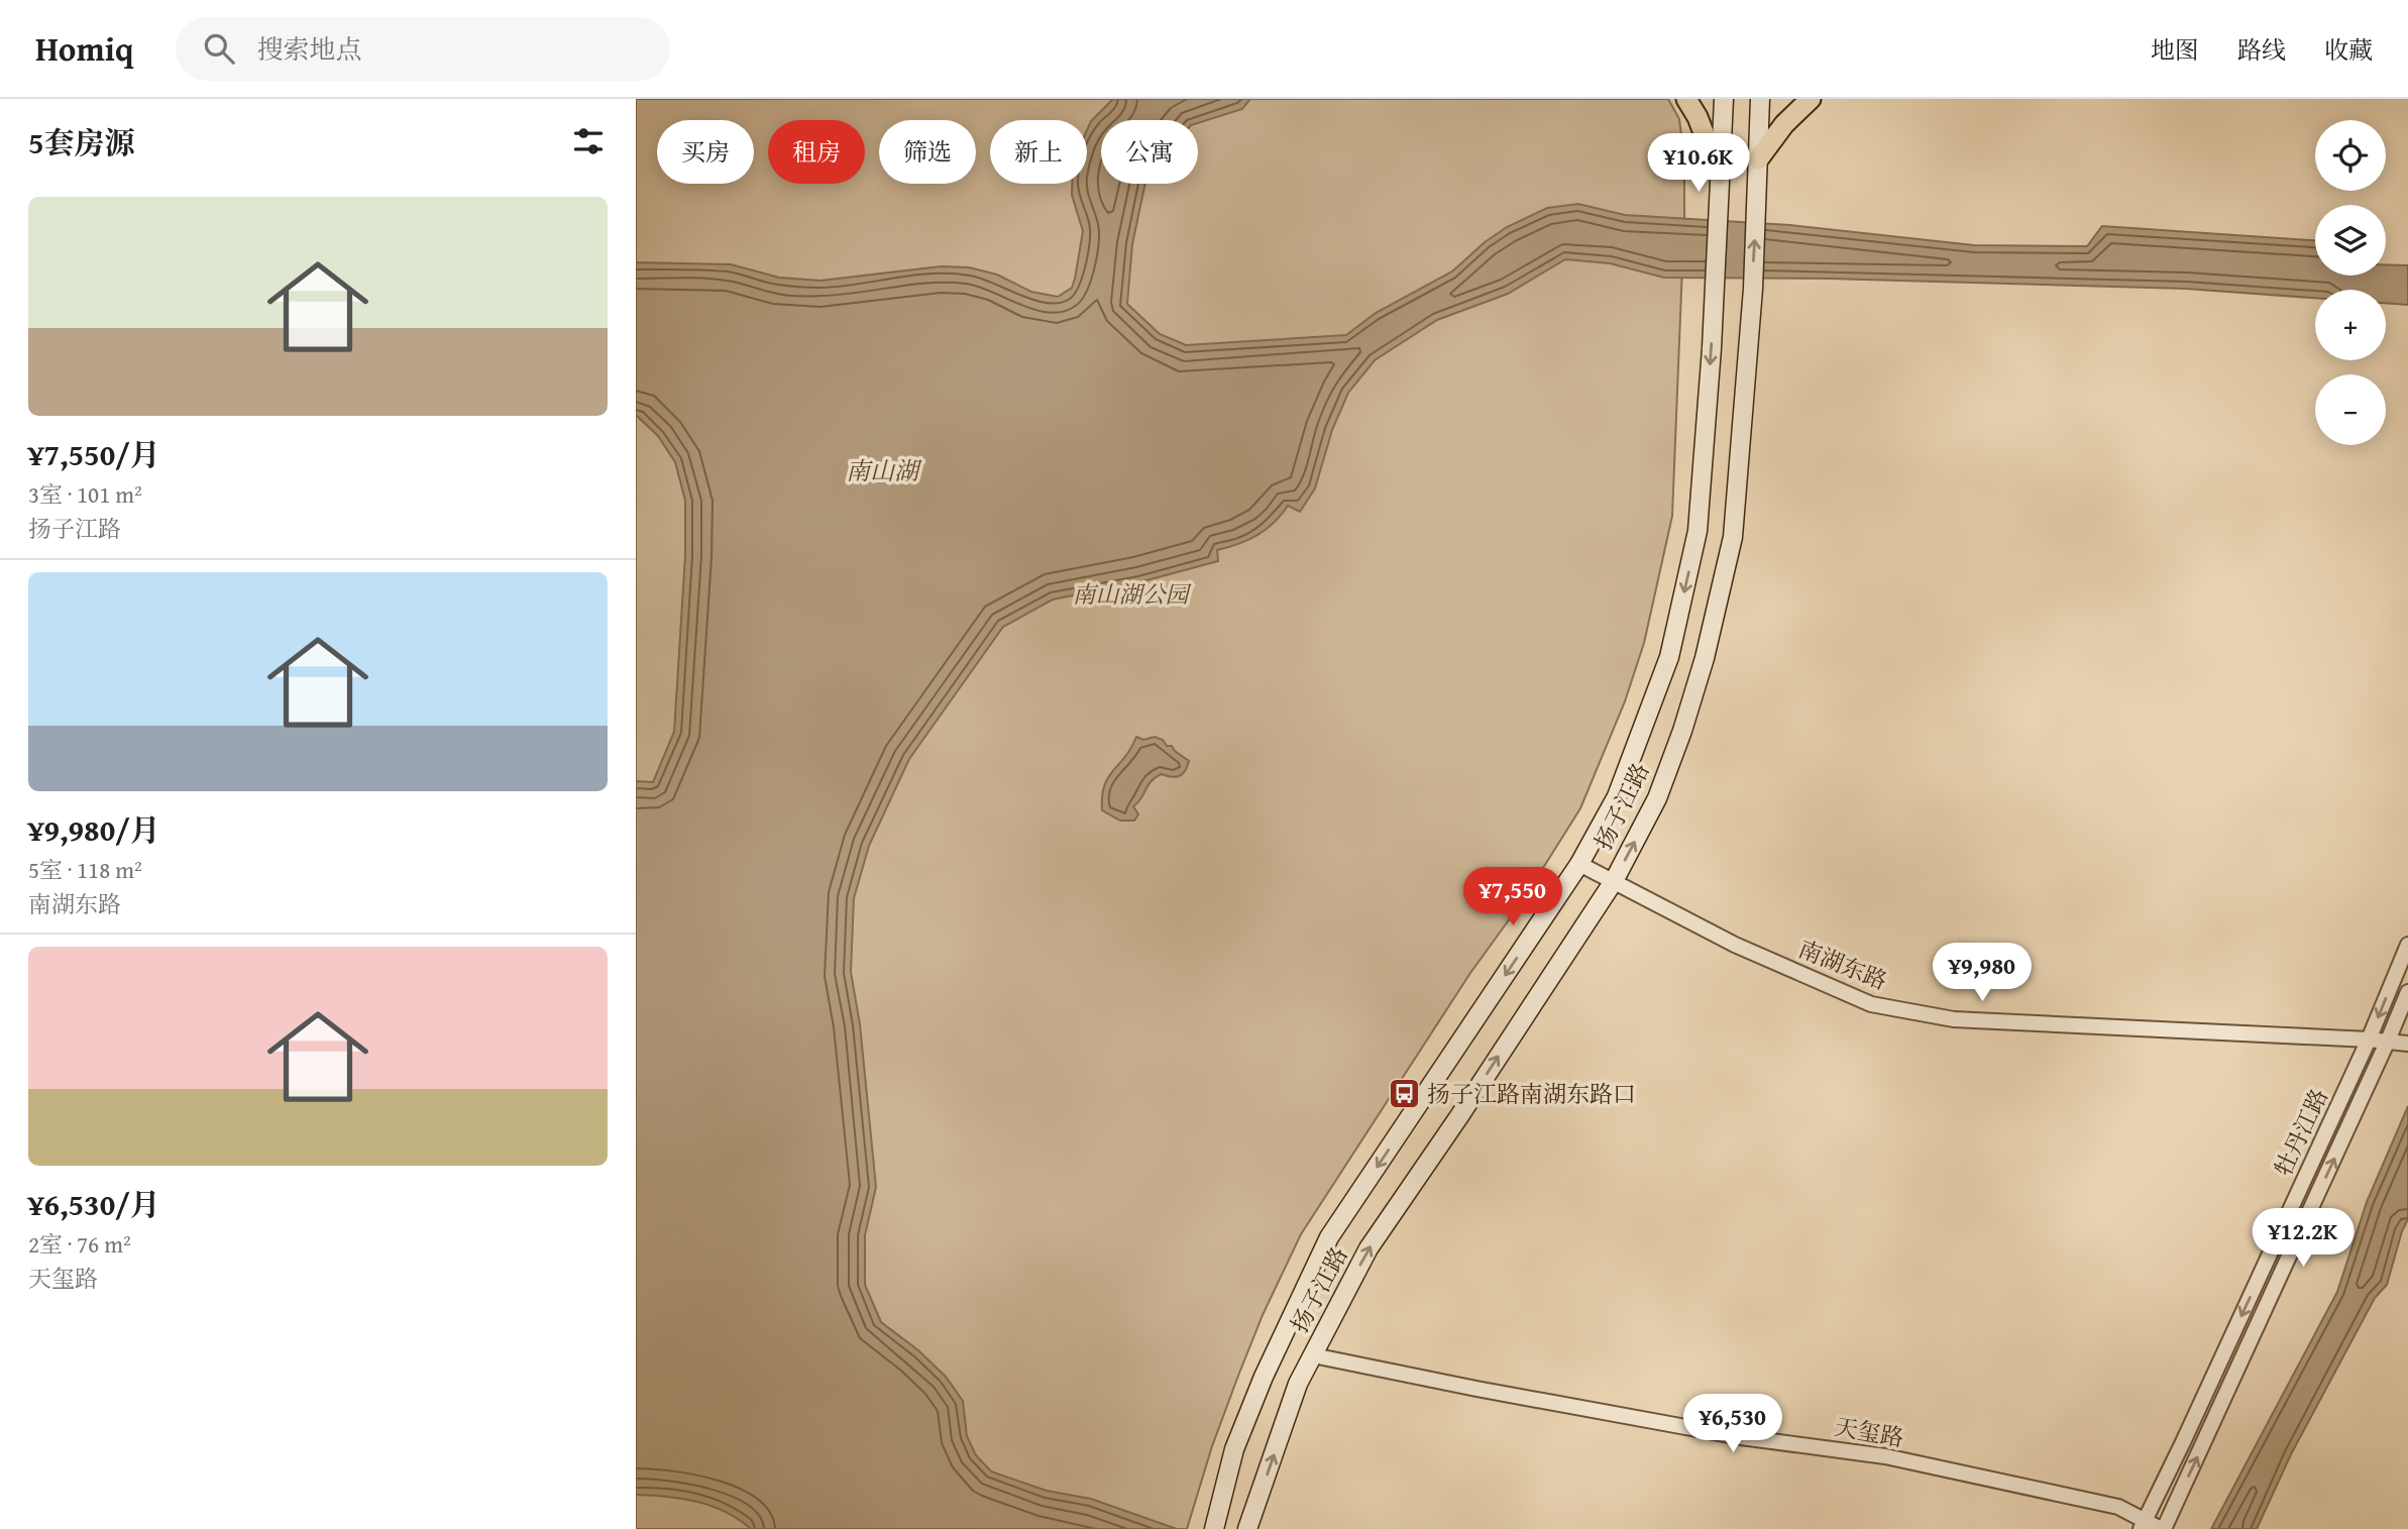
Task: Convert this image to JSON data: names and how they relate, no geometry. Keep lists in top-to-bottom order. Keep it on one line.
{"streets":{"main road":["扬子江路"],"street":["南湖东路","牡丹江路","天玺路"]},"crossings":[["扬子江路","南湖东路"],["扬子江路","天玺路"],["南湖东路","牡丹江路"],["牡丹江路","天玺路"]],"water":["南山湖"],"parks":["南山湖公园"],"places":{"bus stop":["扬子江路南湖东路口"]},"page":{"header":"Homiq","search":"搜索地点","nav":["地图","路线","收藏"],"heading":"5套房源","map_buttons":["+","−"],"chip":["买房","租房","筛选","新上","公寓"],"price":["¥10.6K","¥7,550","¥9,980","¥12.2K","¥6,530"],"list":[{"name":"¥7,550/月","note":"3室 · 101 m² · 扬子江路"},{"name":"¥9,980/月","note":"5室 · 118 m² · 南湖东路"},{"name":"¥6,530/月","note":"2室 · 76 m² · 天玺路"}]}}
